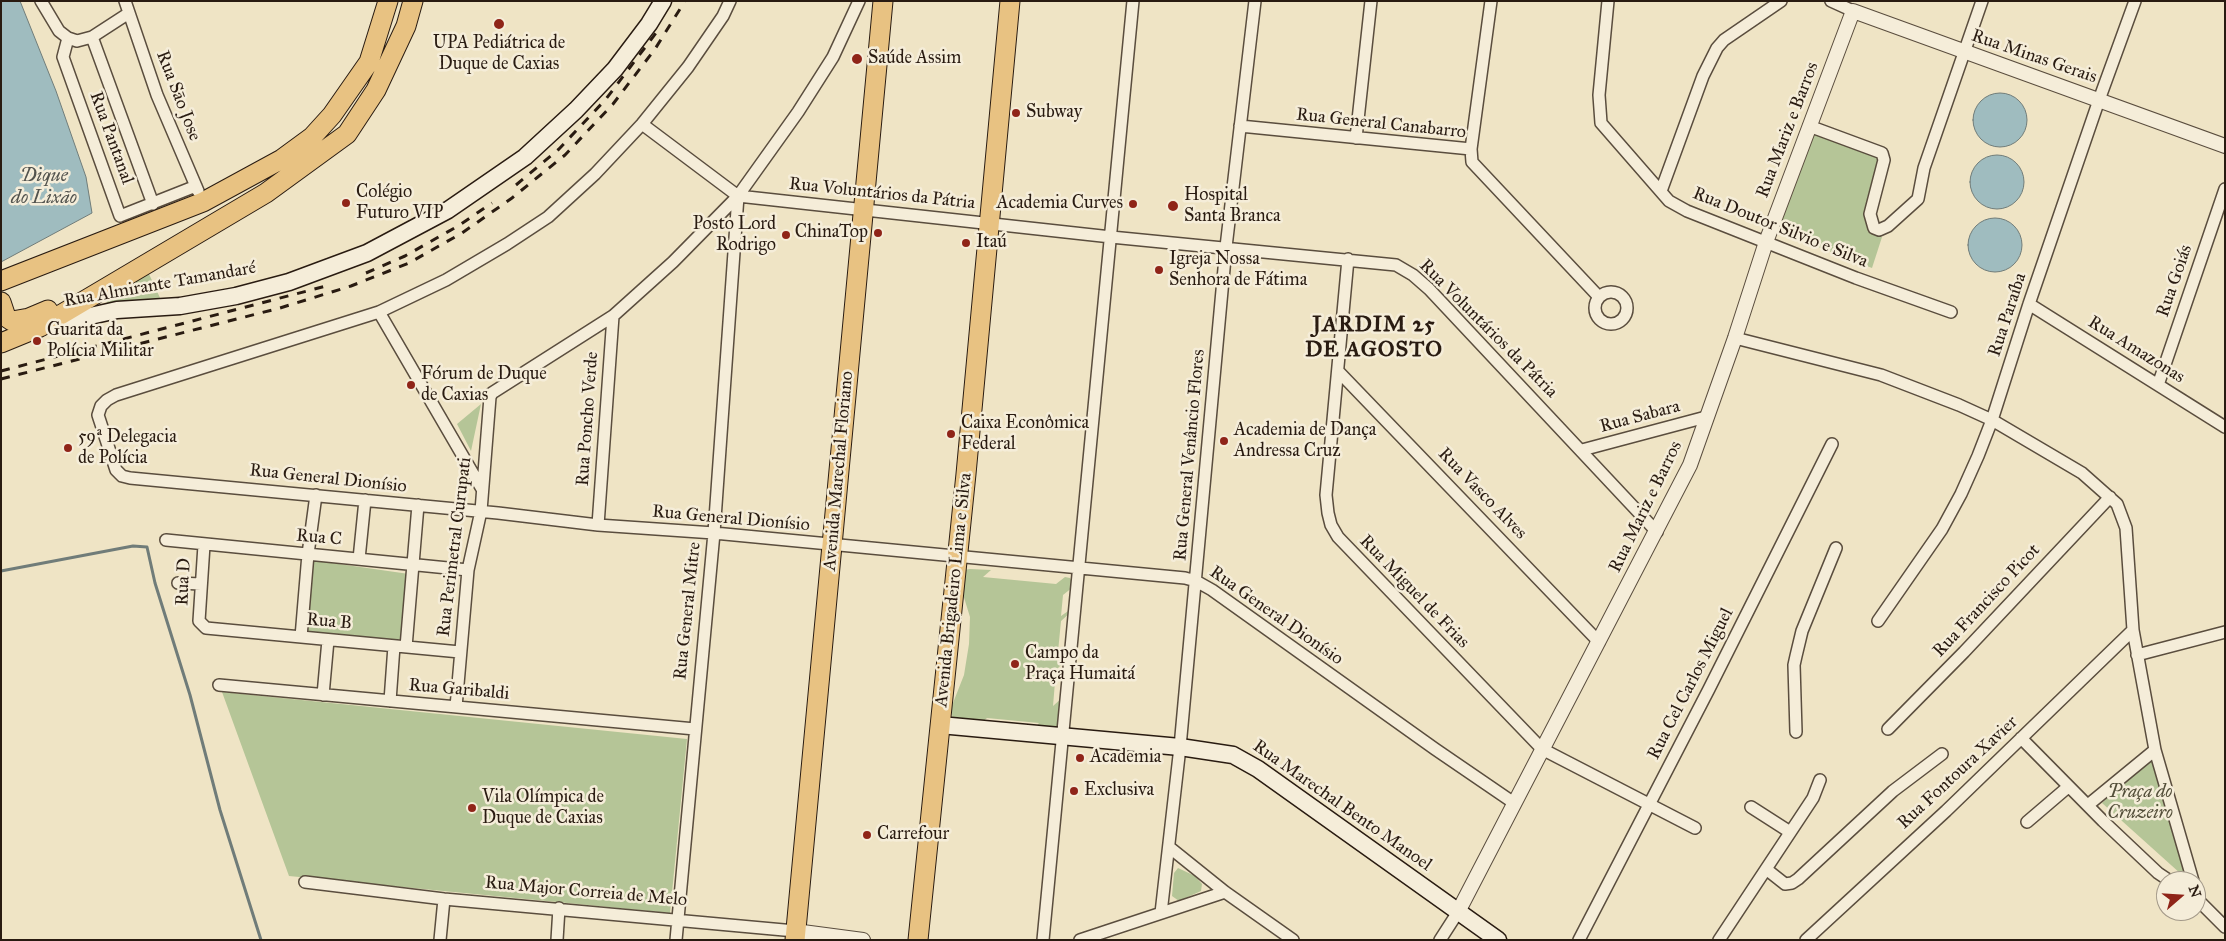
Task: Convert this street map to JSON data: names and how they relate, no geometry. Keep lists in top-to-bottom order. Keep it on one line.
{"streets":{"main road":["Rua Almirante Tamandaré","Avenida Marechal Floriano","Avenida Brigadeiro Lima e Silva","Rua Marechal Bento Manoel"],"street":["Rua Minas Gerais","Rua Sāo Jose","Rua General Canabarro","Rua Mariz e Barros","Rua Pantanal","Rua Voluntários da Pátria","Rua Doutor Silvio e Silva","Rua Goiás","Rua Paraíba","Rua Amazonas","Rua Sabara","Rua Poncho Verde","Rua General Venâncio Flores","Rua General Dionísio","Rua Vasco Alves","Rua C","Rua Perimetral Curupati","Rua D","Rua Miguel de Frias","Rua Francisco Picot","Rua General Mitre","Rua B","Rua Cel Carlos Miguel","Rua Garibaldi","Rua Fontoura Xavier","Rua Major Correia de Melo"]},"crossings":[["Rua Minas Gerais","Rua Mariz e Barros"],["Rua Minas Gerais","Rua Paraíba"],["Rua Sāo Jose","Rua Pantanal"],["Rua General Canabarro","Rua General Venâncio Flores"],["Rua Mariz e Barros","Rua Voluntários da Pátria"],["Rua Mariz e Barros","Rua Doutor Silvio e Silva"],["Rua Mariz e Barros","Rua Sabara"],["Rua Mariz e Barros","Rua General Dionísio"],["Rua Mariz e Barros","Rua Vasco Alves"],["Rua Mariz e Barros","Rua Miguel de Frias"],["Rua Mariz e Barros","Rua Marechal Bento Manoel"],["Rua Voluntários da Pátria","Rua Sabara"],["Rua Voluntários da Pátria","Rua General Venâncio Flores"],["Rua Voluntários da Pátria","Avenida Marechal Floriano"],["Rua Voluntários da Pátria","Avenida Brigadeiro Lima e Silva"],["Rua Voluntários da Pátria","Rua Miguel de Frias"],["Rua Voluntários da Pátria","Rua General Mitre"],["Rua Goiás","Rua Amazonas"],["Rua Paraíba","Rua Amazonas"],["Rua Poncho Verde","Rua General Dionísio"],["Rua Poncho Verde","Rua Perimetral Curupati"],["Rua General Venâncio Flores","Rua General Dionísio"],["Rua General Venâncio Flores","Rua Marechal Bento Manoel"],["Avenida Marechal Floriano","Rua General Dionísio"],["Avenida Marechal Floriano","Rua Major Correia de Melo"],["Rua General Dionísio","Rua Perimetral Curupati"],["Rua General Dionísio","Avenida Brigadeiro Lima e Silva"],["Rua General Dionísio","Rua General Mitre"],["Rua Vasco Alves","Rua Miguel de Frias"],["Rua C","Rua Perimetral Curupati"],["Rua C","Rua D"],["Rua Perimetral Curupati","Rua B"],["Rua Perimetral Curupati","Rua Garibaldi"],["Rua D","Rua B"],["Avenida Brigadeiro Lima e Silva","Rua Marechal Bento Manoel"],["Rua Miguel de Frias","Rua Cel Carlos Miguel"],["Rua General Mitre","Rua Garibaldi"],["Rua General Mitre","Rua Major Correia de Melo"]],"districts":["JARDIM 25 DE AGOSTO"],"water":["Dique do Lixão"],"parks":["Praça do Cruzeiro"],"places":["UPA Pediátrica de Duque de Caxias","Saúde Assim","Subway","Colégio Futuro VIP","Academia Curves","Hospital Santa Branca","ChinaTop","Posto Lord Rodrigo","Itaú","Igreja Nossa Senhora de Fátima","Guarita da Polícia Militar","Fórum de Duque de Caxias","Caixa Econômica Federal","Academia de Dança Andressa Cruz","59ª Delegacia de Polícia","Campo da Praça Humaitá","Academia","Exclusiva","Vila Olímpica de Duque de Caxias","Carrefour"],"north":"right"}
